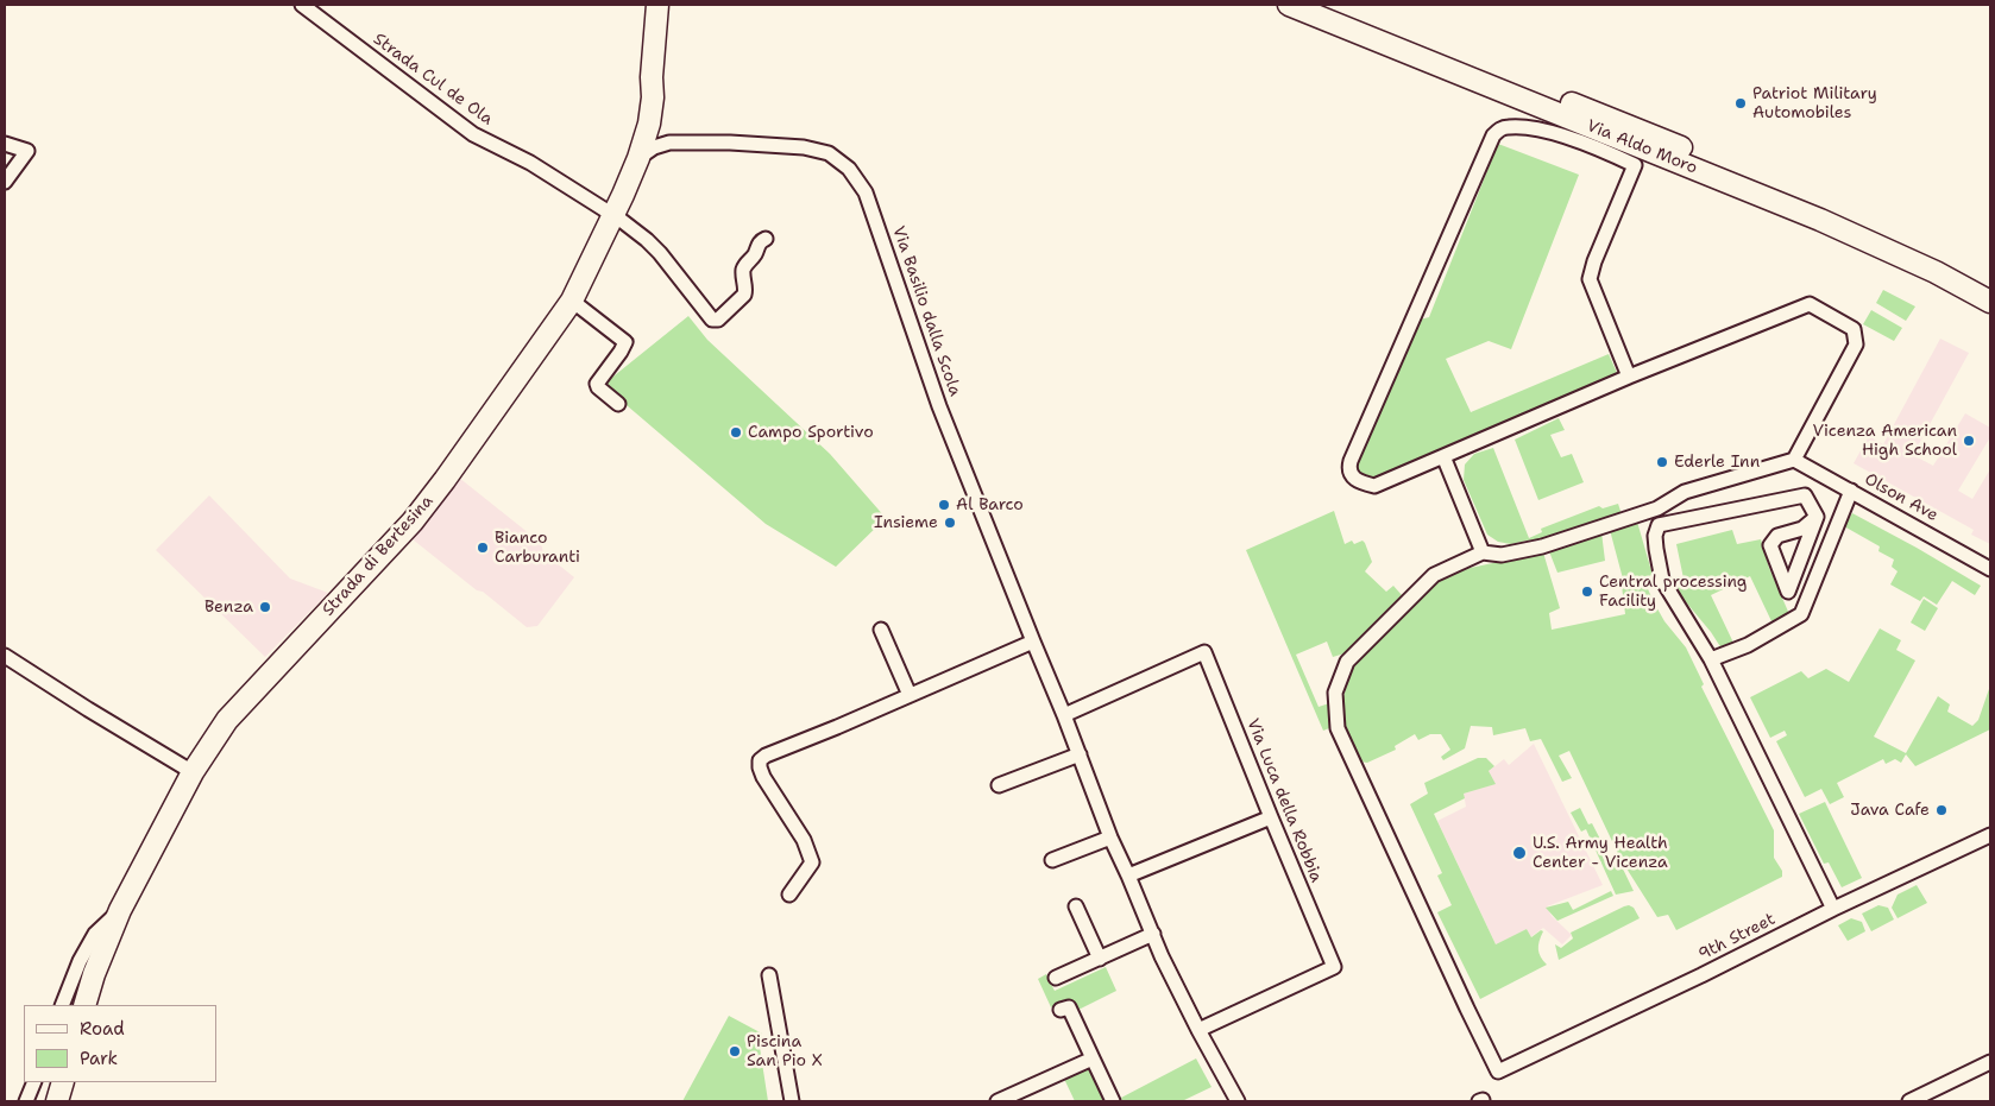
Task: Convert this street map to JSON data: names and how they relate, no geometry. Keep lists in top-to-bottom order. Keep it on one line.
{"streets":{"main road":["Via Aldo Moro","Strada di Bertesina"],"street":["Strada Cul de Ola","Via Basilio dalla Scola","Olson Ave","Via Luca della Robbia","9th Street"]},"crossings":[["Strada Cul de Ola","Strada di Bertesina"],["Via Basilio dalla Scola","Strada di Bertesina"],["Via Basilio dalla Scola","Via Luca della Robbia"]],"places":["Patriot Military Automobiles","Campo Sportivo","Vicenza American High School","Ederle Inn","Al Barco","Insieme","Bianco Carburanti","Central processing Facility","Benza","Java Cafe","U.S. Army Health Center - Vicenza","Piscina San Pio X"],"legend":["Road","Park"]}
